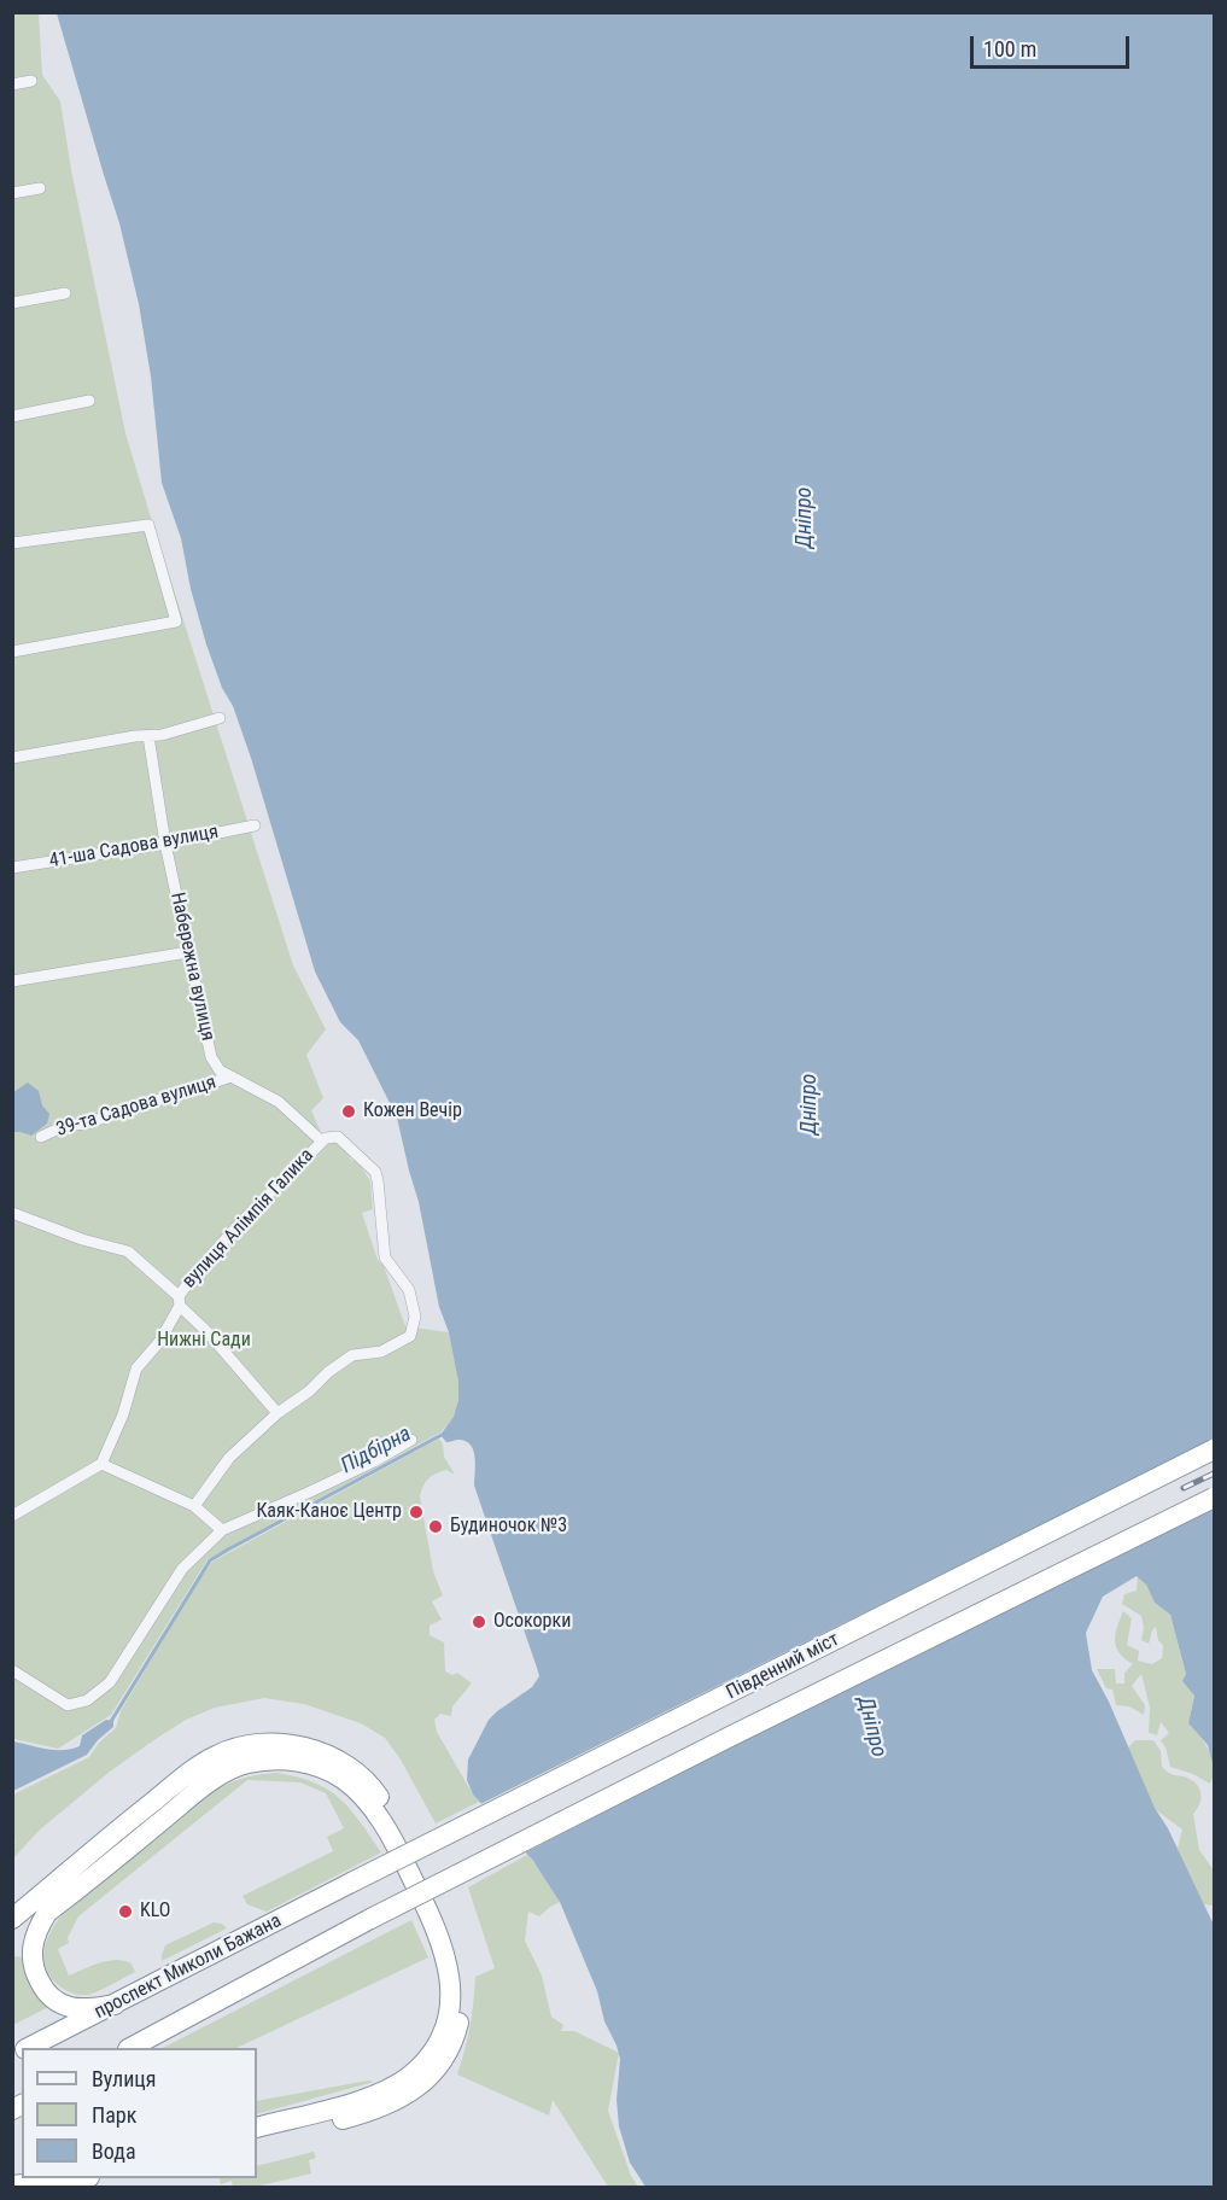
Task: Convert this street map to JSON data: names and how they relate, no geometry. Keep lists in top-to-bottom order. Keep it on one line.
{"streets":{"highway":["Південний міст","проспект Миколи Бажана"],"street":["41-ша Садова вулиця","Набережна вулиця","39-та Садова вулиця","вулиця Алімпія Галика"]},"crossings":[["41-ша Садова вулиця","Набережна вулиця"],["Набережна вулиця","39-та Садова вулиця"],["Набережна вулиця","вулиця Алімпія Галика"],["Південний міст","проспект Миколи Бажана"]],"water":["Дніпро","Підбірна"],"parks":["Нижні Сади"],"places":["Кожен Вечір","Каяк-Каноє Центр","Будиночок №3","Осокорки","KLO"],"legend":["Вулиця","Парк","Вода"],"scale_bar":"100 m"}
